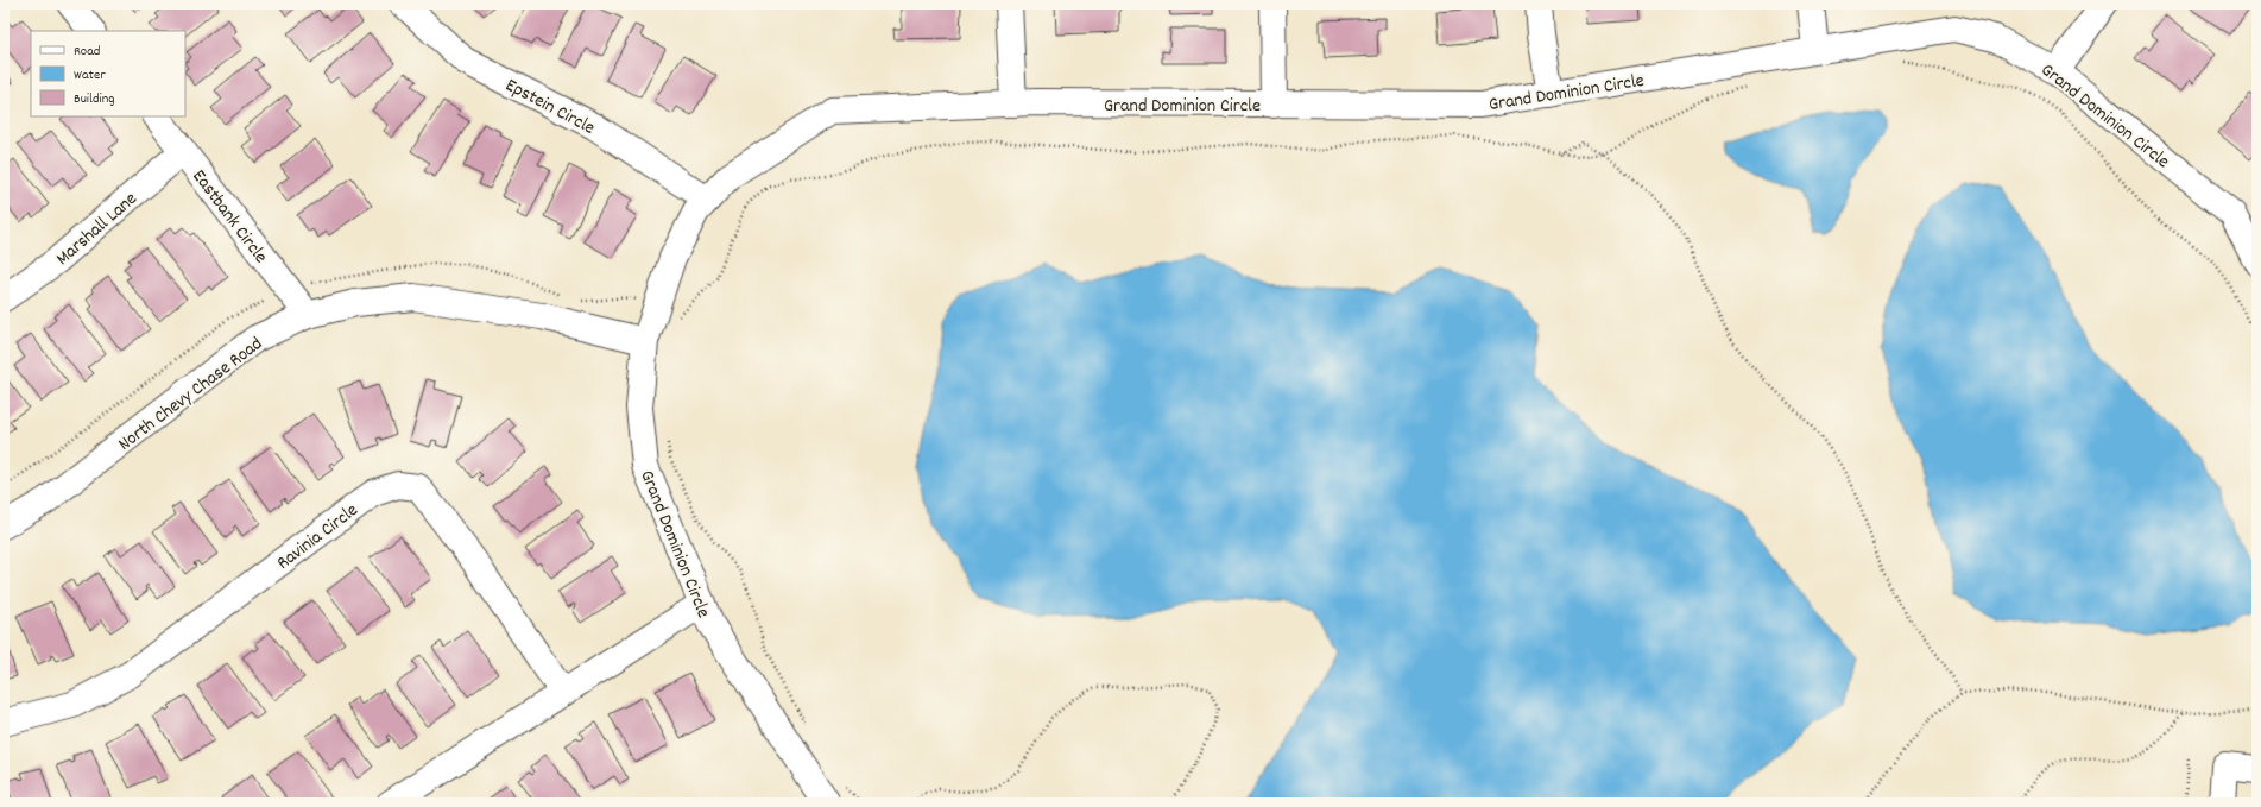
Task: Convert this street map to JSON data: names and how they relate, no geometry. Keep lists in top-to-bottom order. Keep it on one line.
{"streets":{"street":["Grand Dominion Circle","Epstein Circle","Eastbank Circle","Marshall Lane","North Chevy Chase Road","Ravinia Circle"]},"crossings":[["Grand Dominion Circle","Epstein Circle"],["Grand Dominion Circle","North Chevy Chase Road"],["Eastbank Circle","Marshall Lane"],["Eastbank Circle","North Chevy Chase Road"]],"legend":["Road","Water","Building"]}
